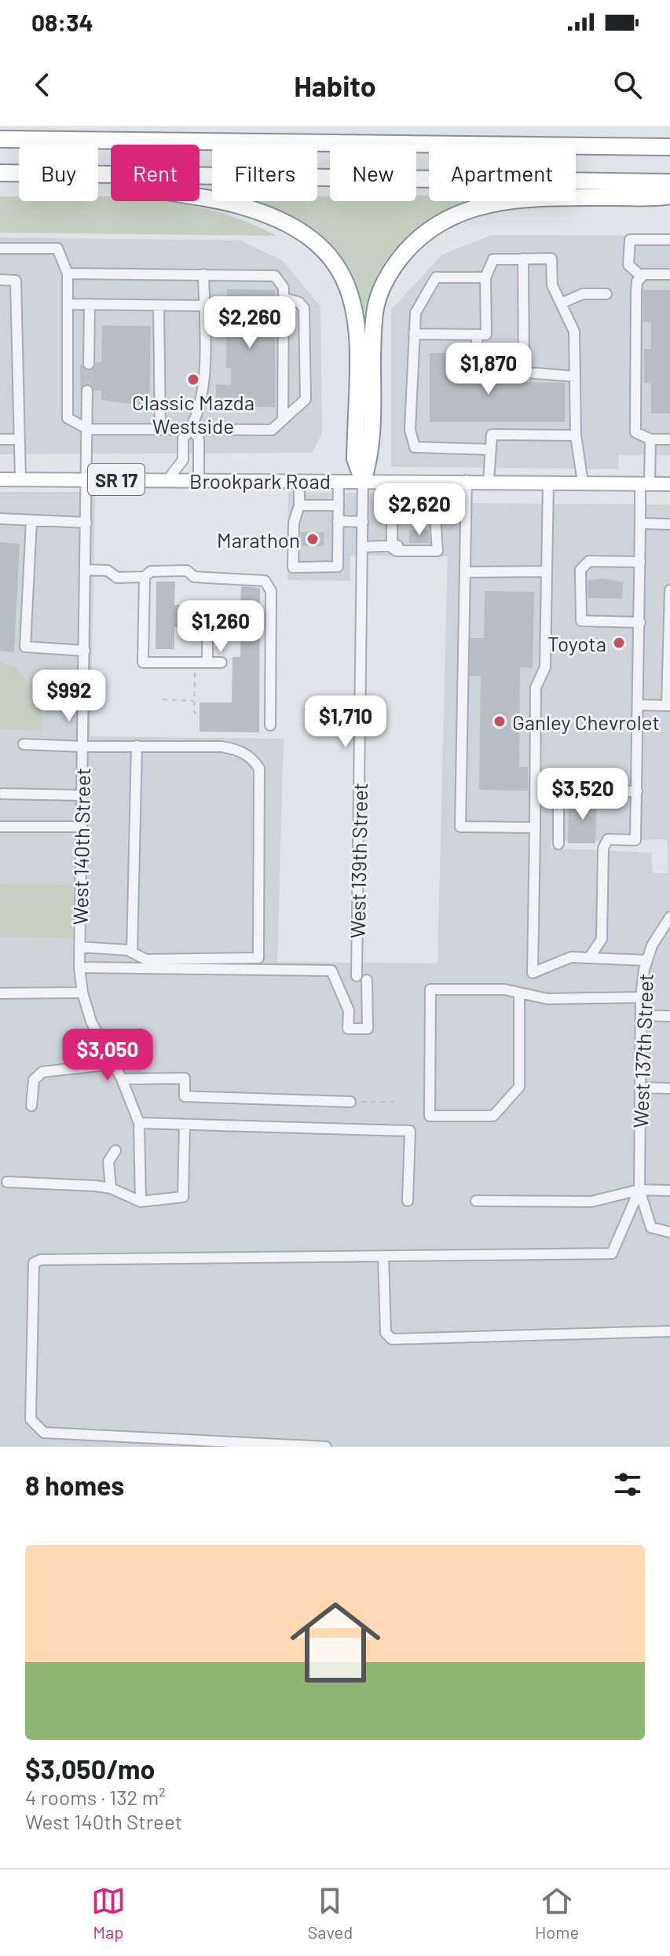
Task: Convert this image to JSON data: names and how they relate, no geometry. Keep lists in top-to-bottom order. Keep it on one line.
{"streets":{"main road":["SR 17","Brookpark Road"],"street":["West 140th Street","West 139th Street","West 137th Street"]},"crossings":[["Brookpark Road","West 140th Street"],["Brookpark Road","West 139th Street"]],"places":["Classic Mazda Westside","Marathon","Toyota","Ganley Chevrolet"],"page":{"status":"08:34","header":"Habito","chip":["Buy","Rent","Filters","New","Apartment"],"price":["$2,260","$1,870","$2,620","$1,260","$992","$1,710","$3,520","$3,050"],"heading":"8 homes","list":[{"name":"$3,050/mo","note":"4 rooms · 132 m² · West 140th Street"}],"tabs":["Map","Saved","Home"]}}
